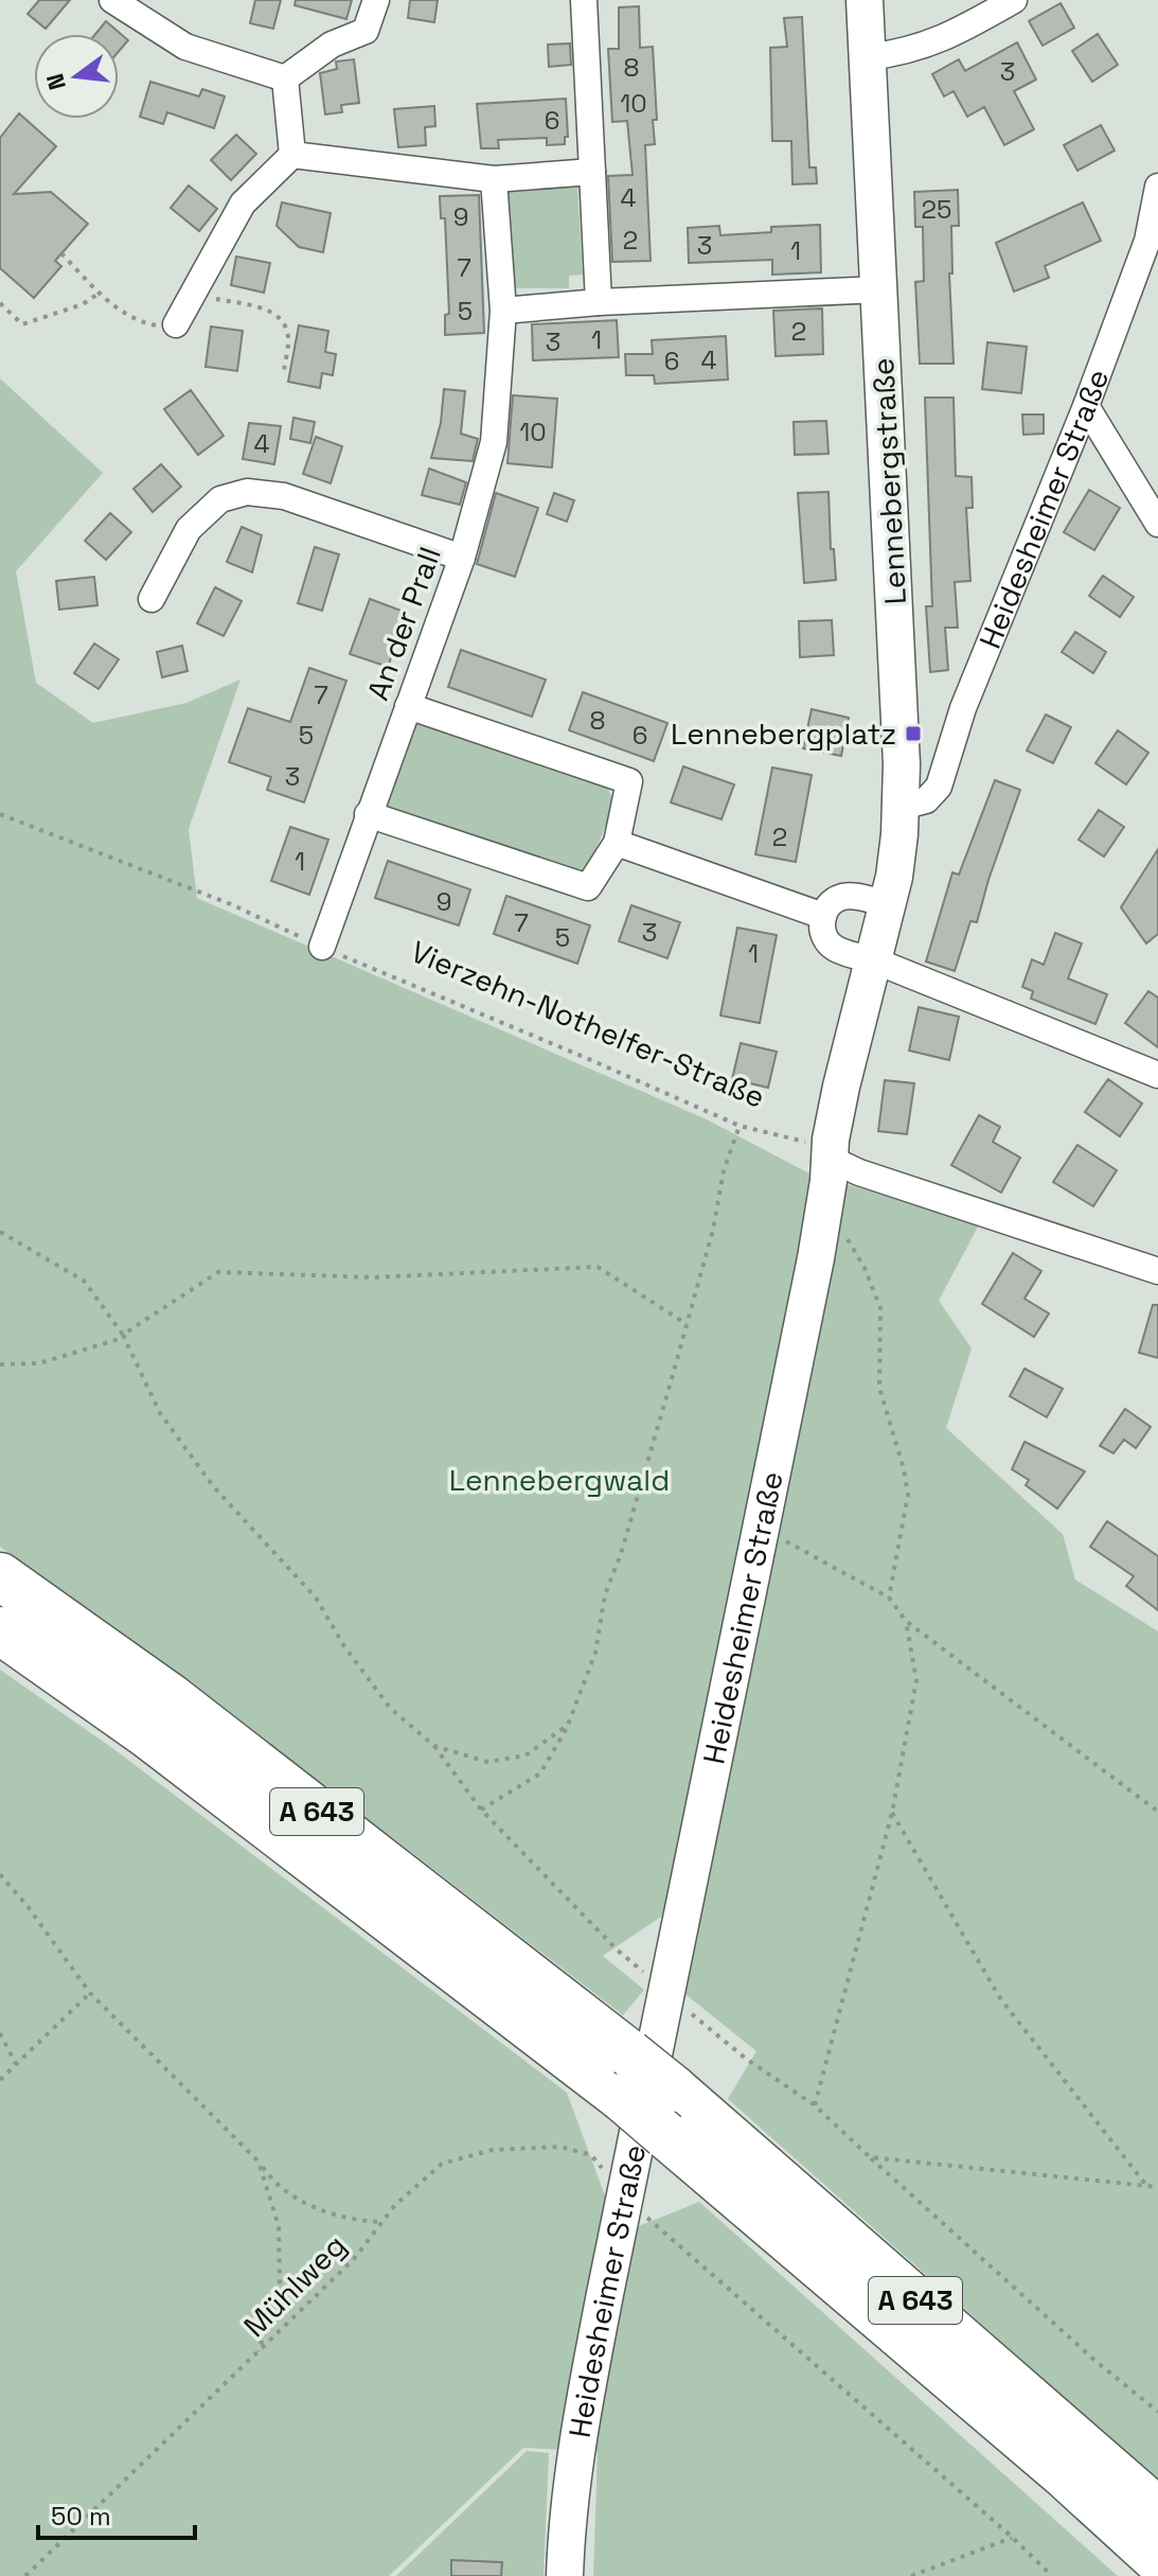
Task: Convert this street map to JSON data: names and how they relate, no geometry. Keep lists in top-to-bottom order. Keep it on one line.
{"streets":{"highway":["A 643"],"main road":["Lennebergstraße","Heidesheimer Straße"],"street":["An der Prall"],"path":["Vierzehn-Nothelfer-Straße","Mühlweg"]},"crossings":[["Lennebergstraße","Heidesheimer Straße"],["Heidesheimer Straße","Vierzehn-Nothelfer-Straße"],["Heidesheimer Straße","Mühlweg"],["An der Prall","Vierzehn-Nothelfer-Straße"]],"parks":["Lennebergwald"],"places":{"transit":["Lennebergplatz"]},"house_numbers":["8","3","10","6","4","25","9","2","3","1","7","5","2","1","3","4","6","10","4","7","8","5","6","3","2","1","9","7","3","5","1"],"scale_bar":"50 m","north":"left"}
